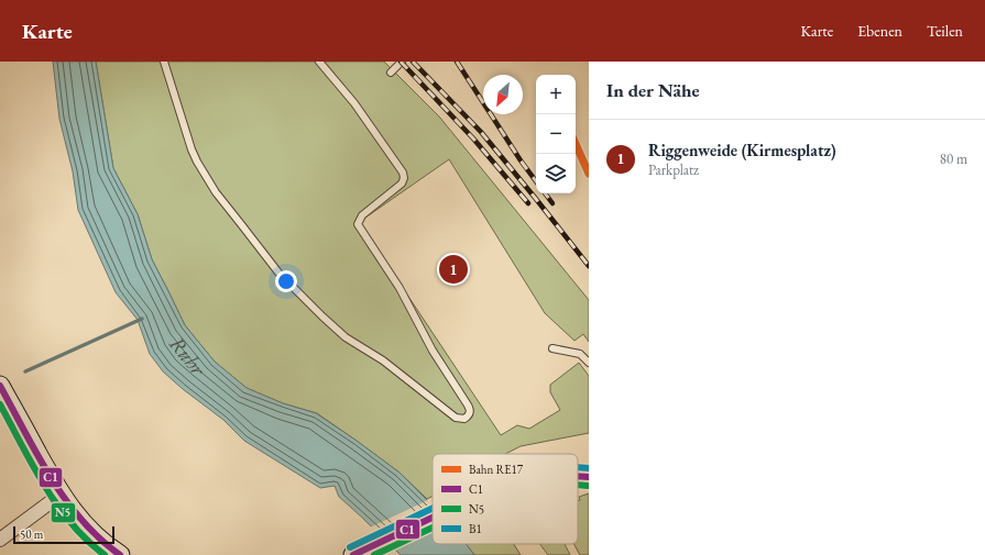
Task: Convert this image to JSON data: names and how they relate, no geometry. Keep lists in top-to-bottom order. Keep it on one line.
{"water":["Ruhr"],"lines":["rail line RE17","transit line C1","transit line N5","transit line B1"],"legend":["Bahn RE17","C1","N5","B1"],"scale_bar":"50 m","north":"bottom left","page":{"header":"Karte","nav":["Karte","Ebenen","Teilen"],"heading":"In der Nähe","map_buttons":["+","−"],"list":[{"mark":"1","name":"Riggenweide (Kirmesplatz)","note":"Parkplatz","value":"80 m"}],"pins":"1","scale":"50 m"}}
